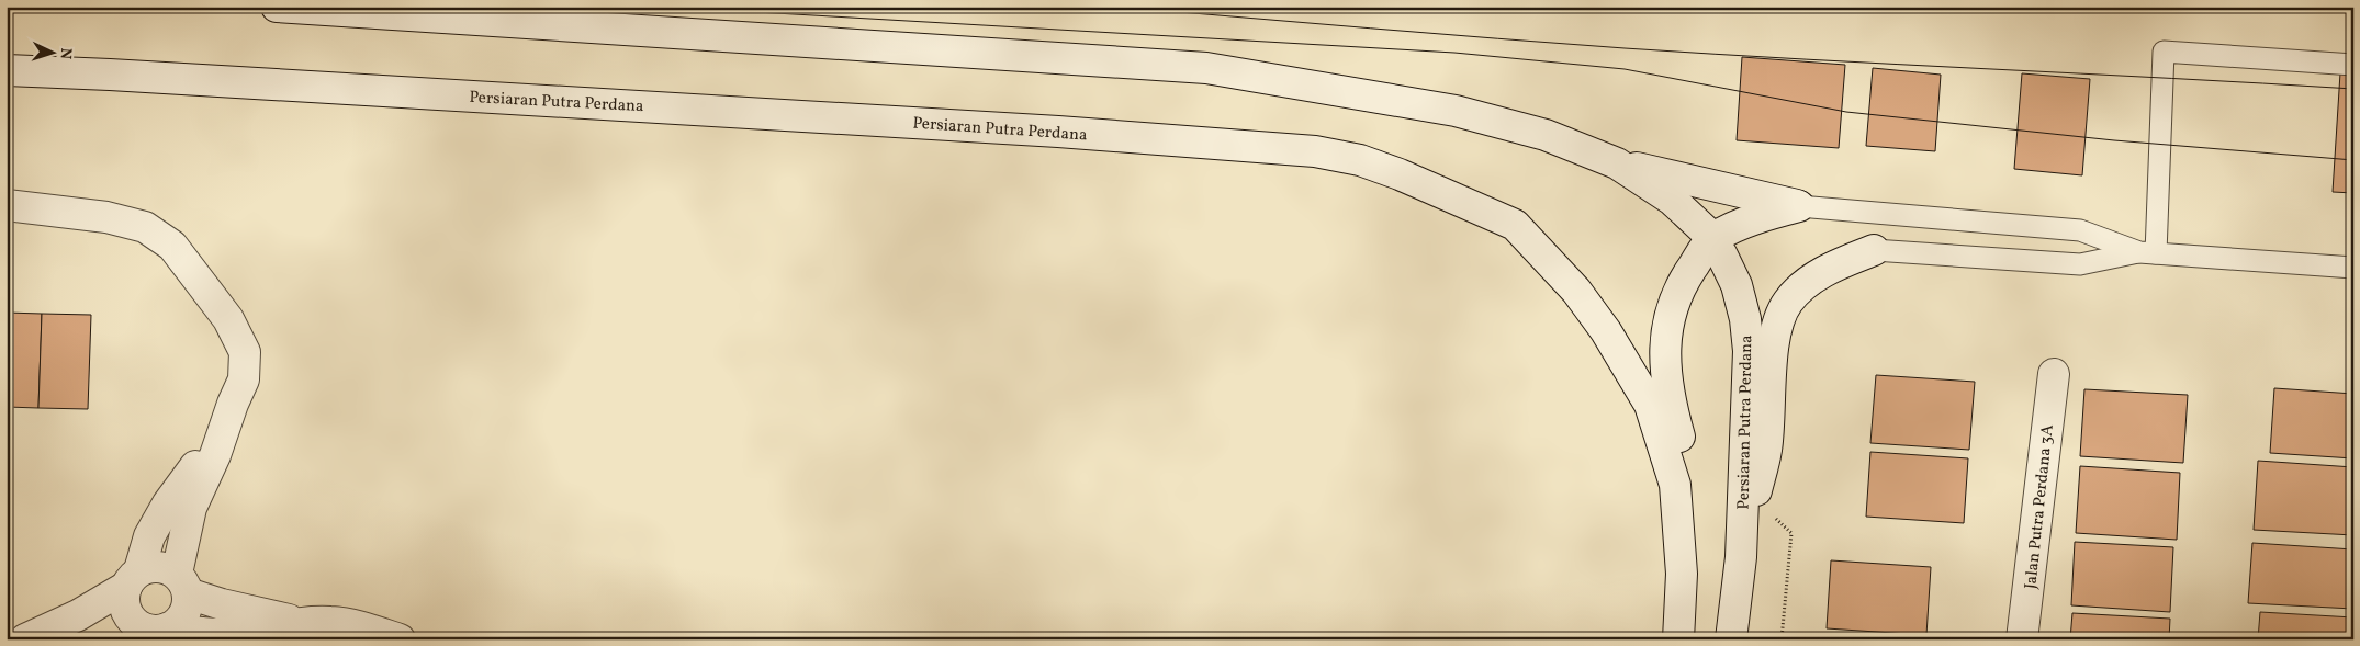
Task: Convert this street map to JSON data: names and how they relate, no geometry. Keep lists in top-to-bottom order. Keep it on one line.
{"streets":{"main road":["Persiaran Putra Perdana","Jalan Putra Perdana 3A"]},"north":"right"}
